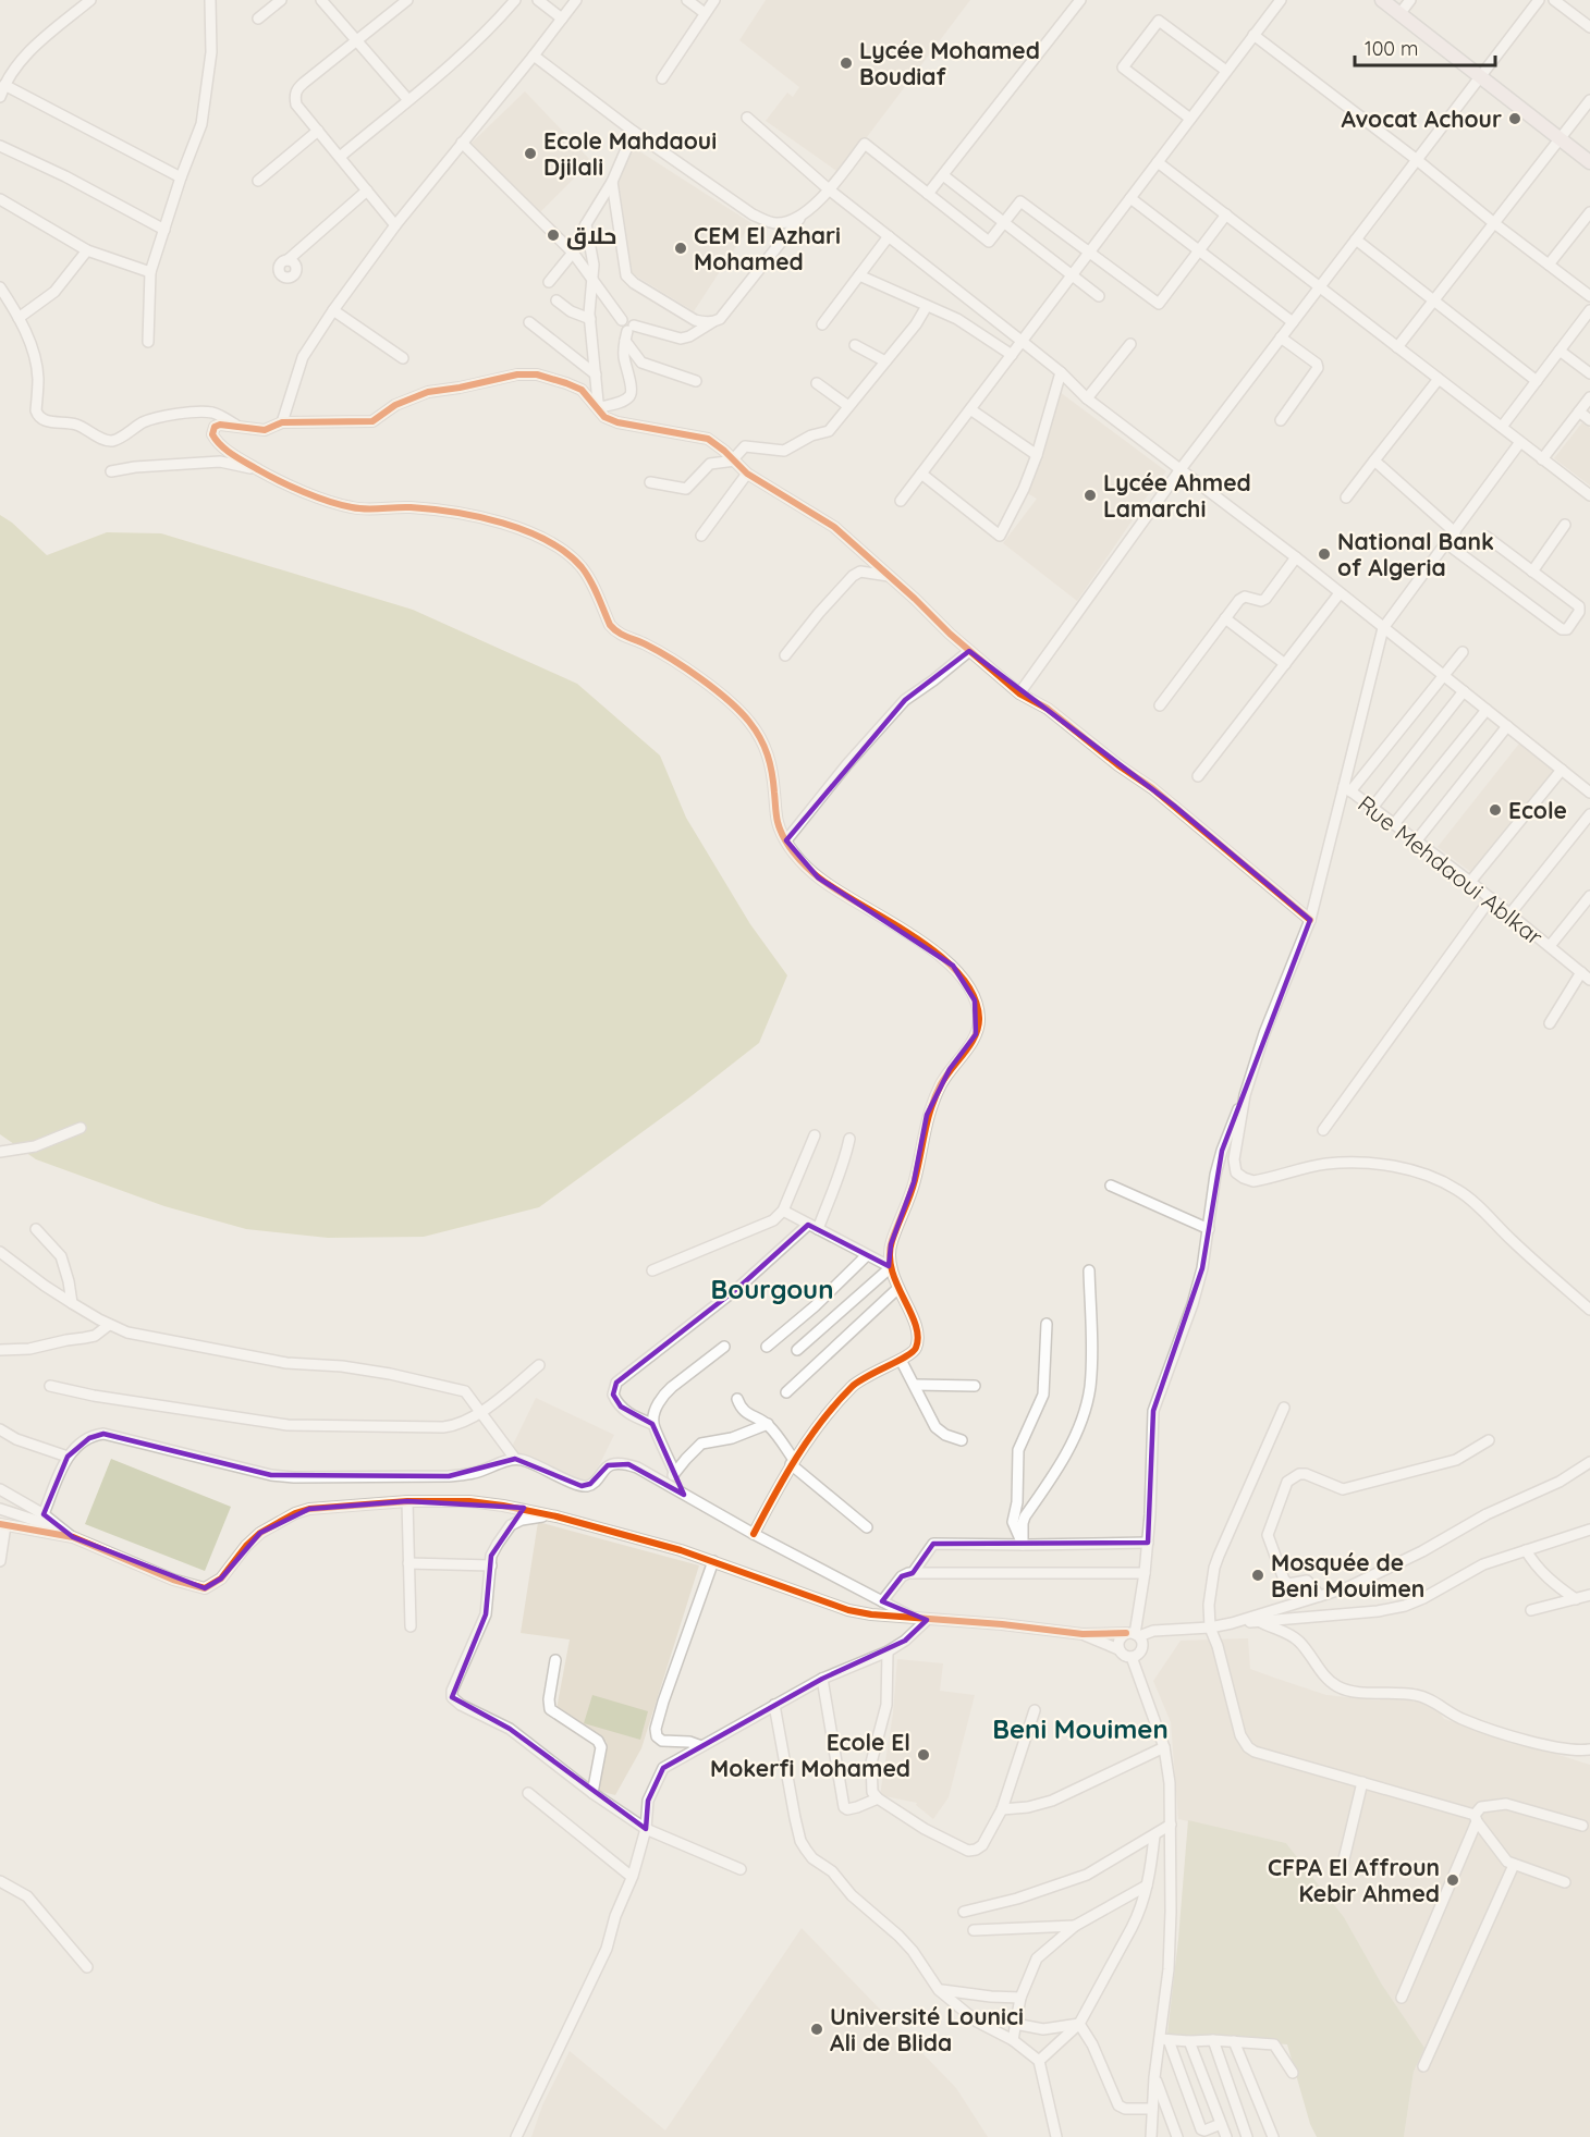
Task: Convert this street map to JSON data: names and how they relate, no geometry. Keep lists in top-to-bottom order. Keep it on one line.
{"streets":{"street":["Rue Mehdaoui Ablkar"]},"districts":["Bourgoun","Beni Mouimen"],"places":["Lycée Mohamed Boudiaf","Avocat Achour","Ecole Mahdaoui Djilali","حلاق","CEM El Azhari Mohamed","Lycée Ahmed Lamarchi","National Bank of Algeria","Ecole","Mosquée de Beni Mouimen","Ecole El Mokerfi Mohamed","CFPA El Affroun Kebir Ahmed","Université Lounici Ali de Blida"],"scale_bar":"100 m"}
